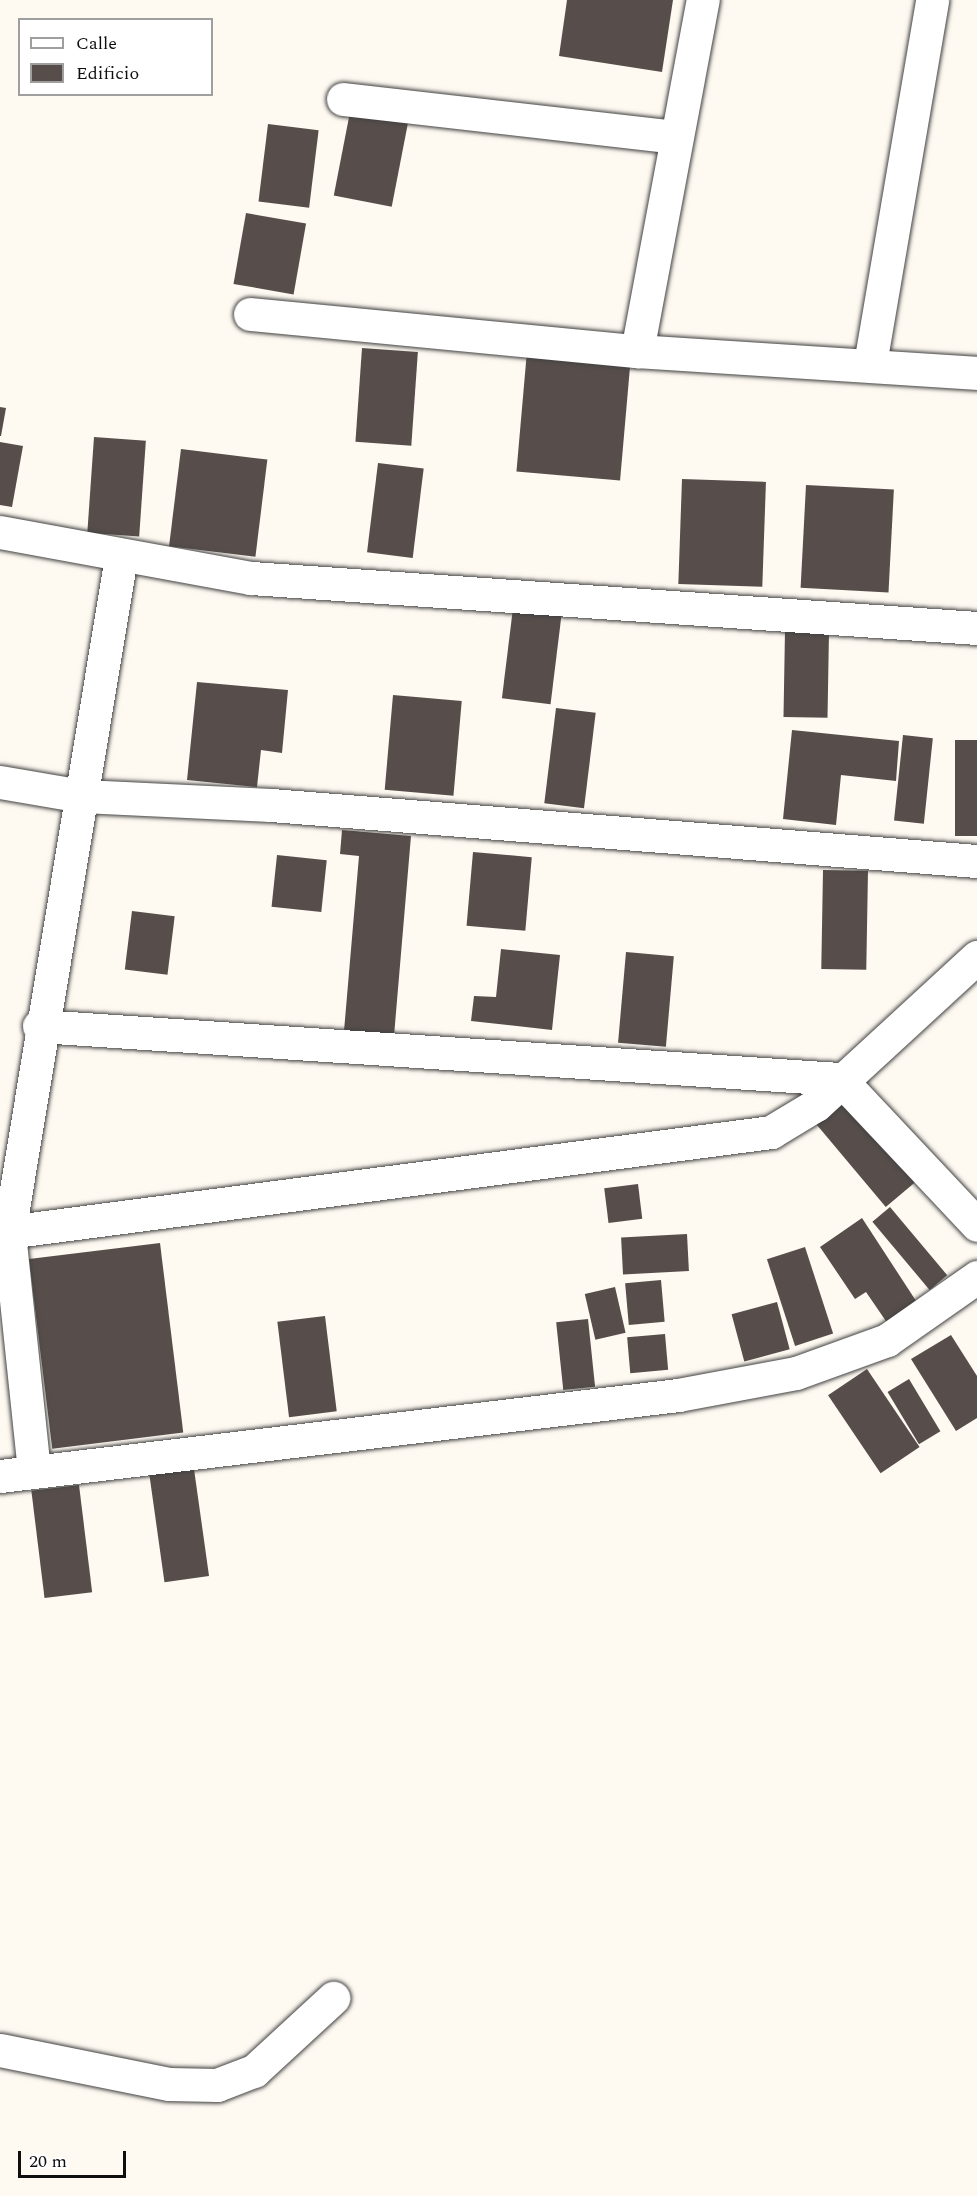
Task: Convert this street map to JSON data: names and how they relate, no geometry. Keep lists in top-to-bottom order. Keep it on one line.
{"legend":["Calle","Edificio"],"scale_bar":"20 m"}
